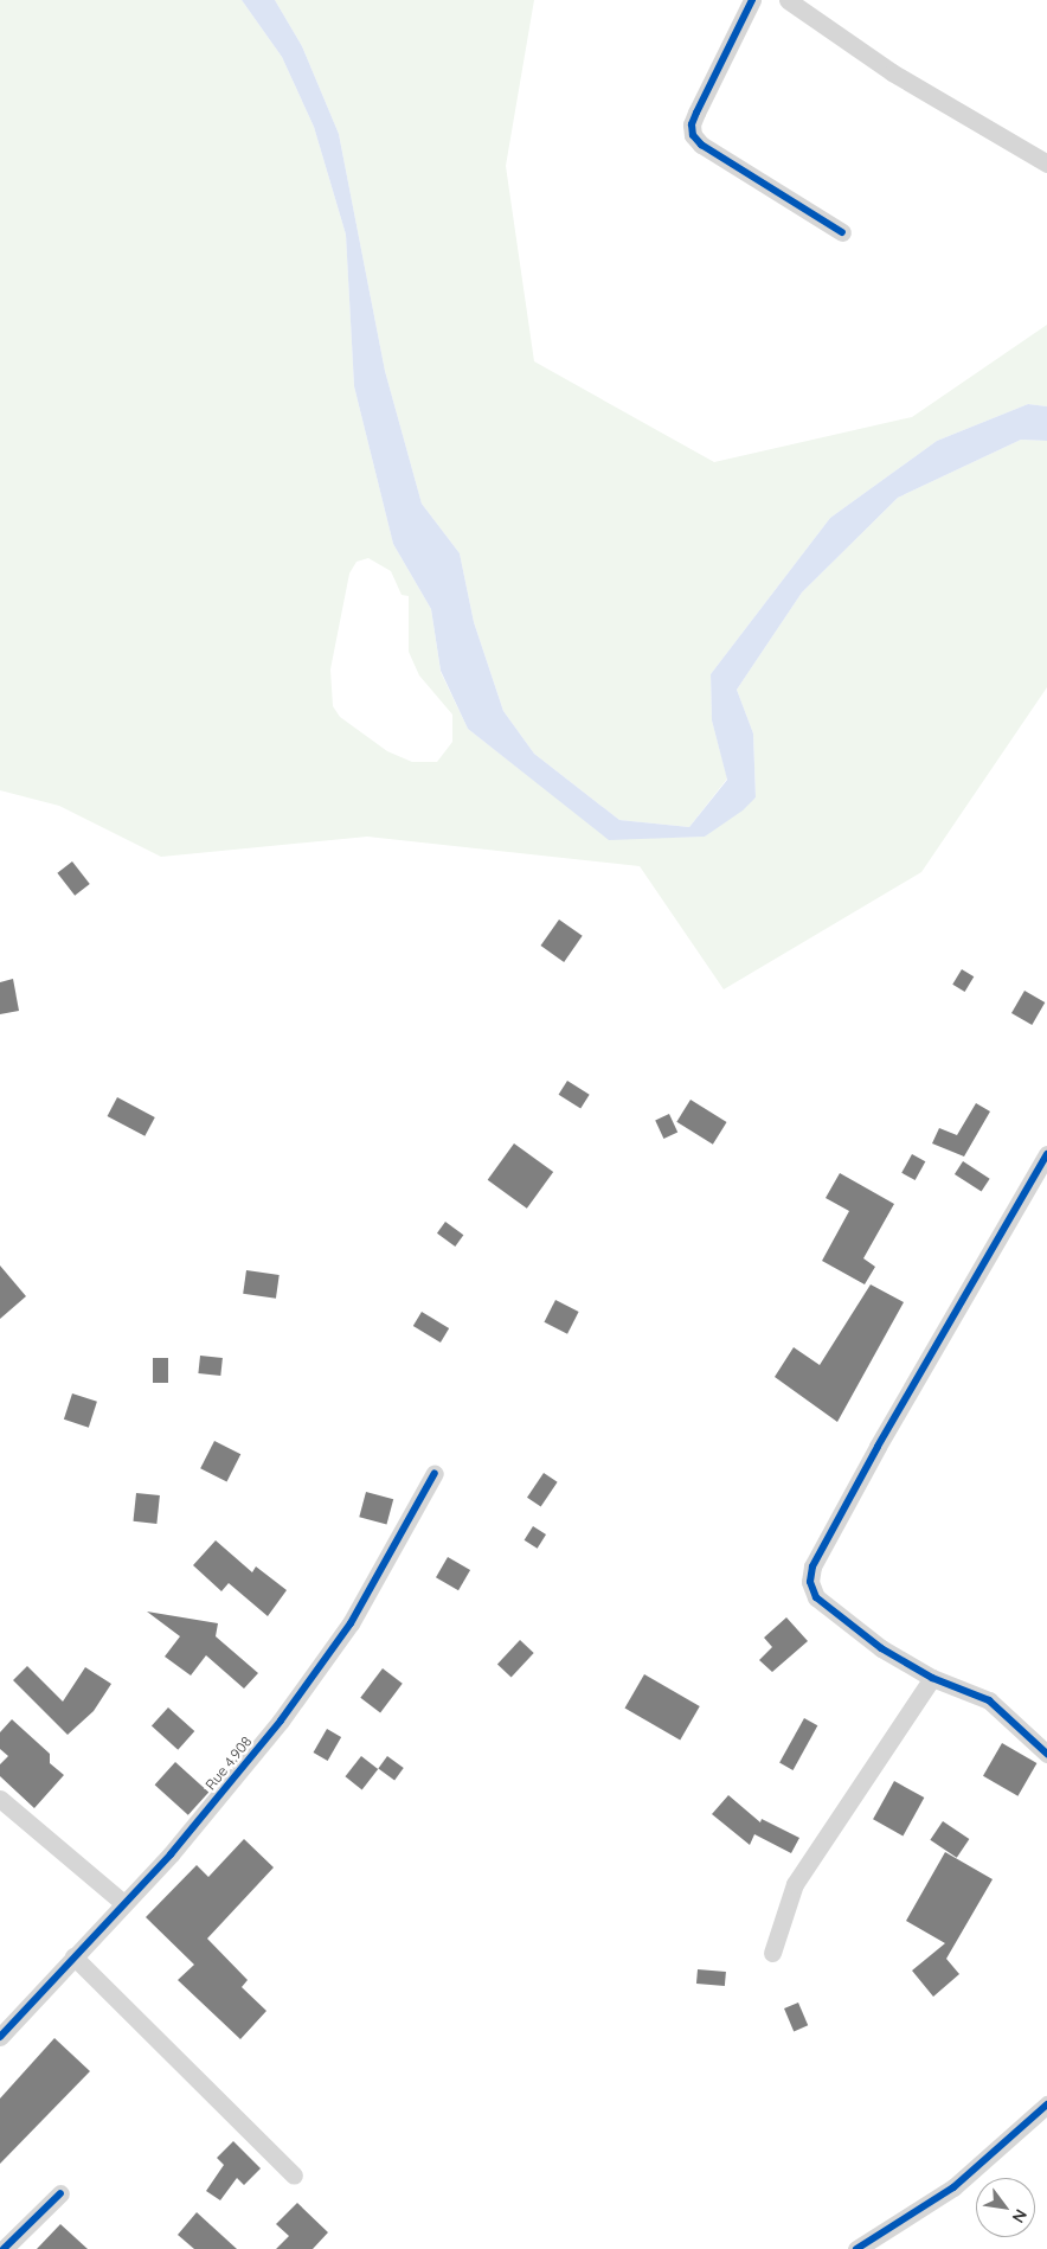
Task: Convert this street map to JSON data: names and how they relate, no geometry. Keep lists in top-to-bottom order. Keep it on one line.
{"streets":{"street":["Rue 4.908"]},"north":"bottom right"}
